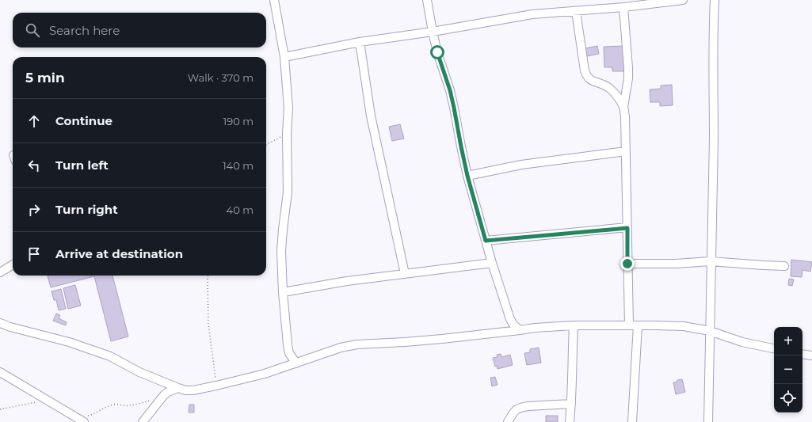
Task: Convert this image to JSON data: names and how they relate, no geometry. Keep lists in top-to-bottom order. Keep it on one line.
{"page":{"search":"Search here","heading":["5 min","Walk · 370 m"],"list":[["Continue","190 m"],["Turn left","140 m"],["Turn right","40 m"],"Arrive at destination"],"map_buttons":["+","−"]}}
